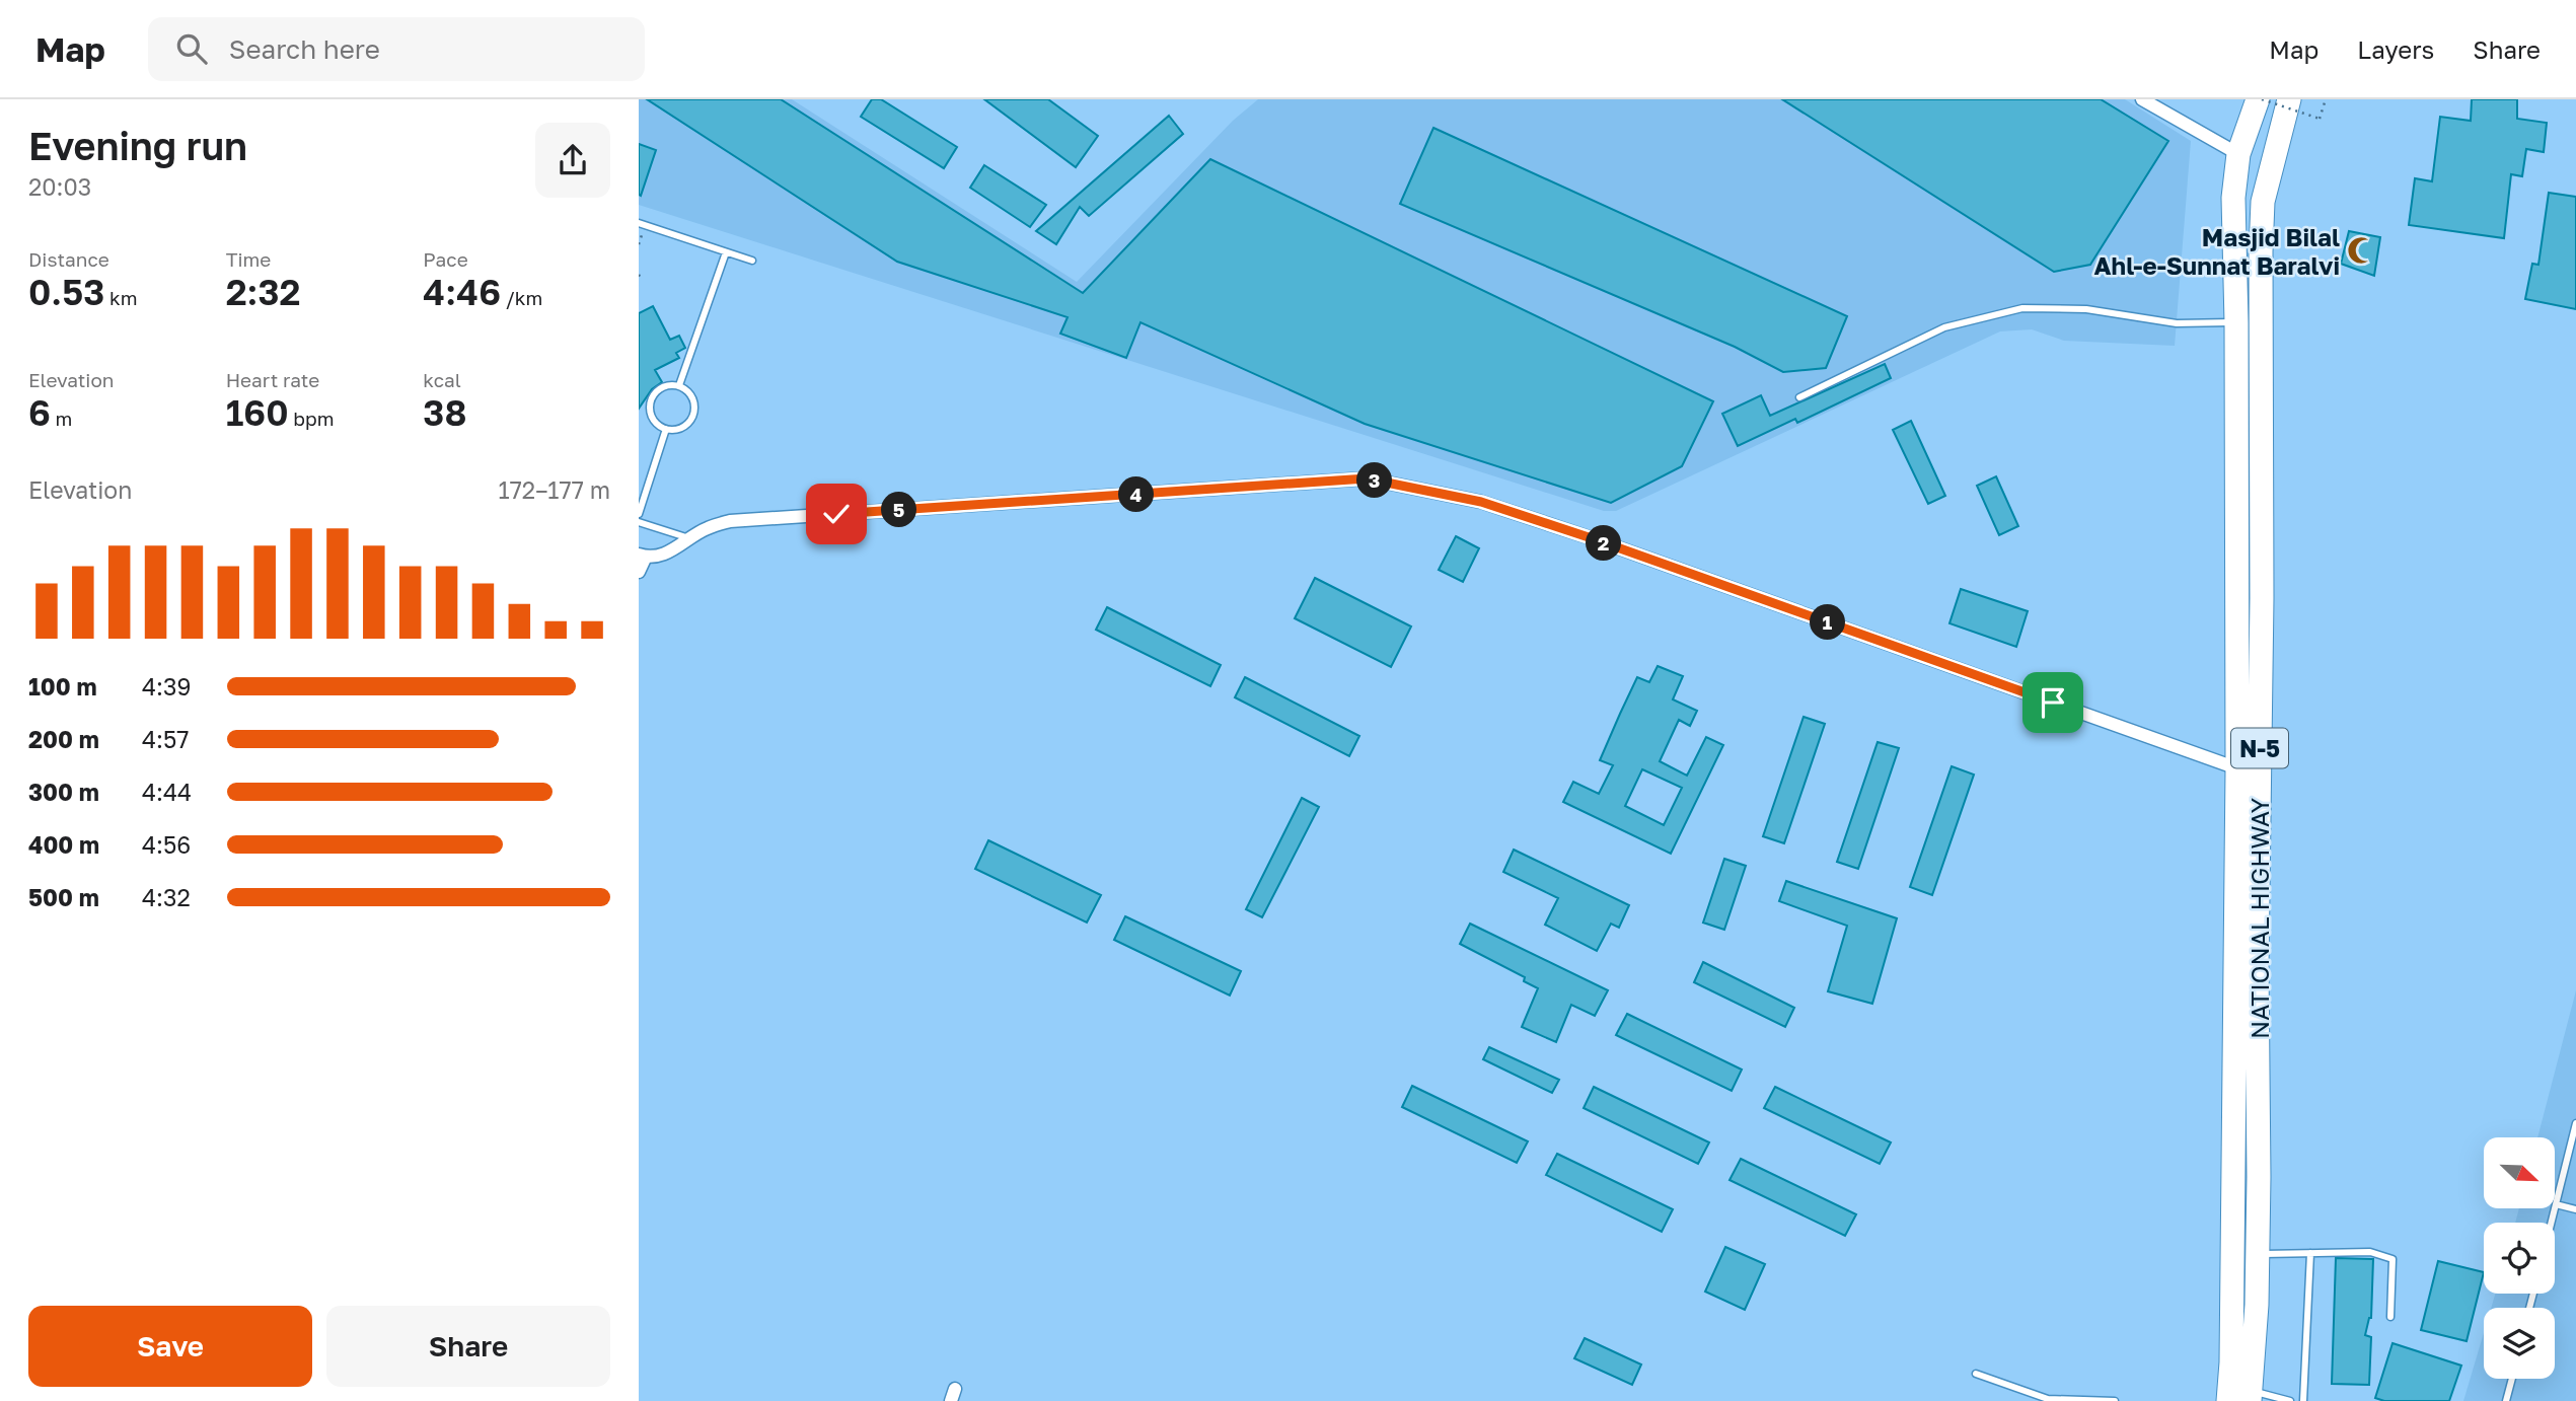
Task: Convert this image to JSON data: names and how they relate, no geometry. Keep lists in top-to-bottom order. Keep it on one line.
{"streets":{"highway":["N-5","NATIONAL HIGHWAY"]},"places":{"mosque":["Masjid Bilal Ahl-e-Sunnat Baralvi"]},"north":"bottom right","page":{"header":"Map","search":"Search here","nav":["Map","Layers","Share"],"heading":["Evening run","20:03"],"stats":[["Distance","0.53 km"],["Time","2:32"],["Pace","4:46 /km"],["Elevation","6 m"],["Heart rate","160 bpm"],["kcal","38"]],"chart":["Elevation","172–177 m"],"pins":["3","4","5","2","1"],"list":[{"name":"100 m","note":"4:39"},{"name":"200 m","note":"4:57"},{"name":"300 m","note":"4:44"},{"name":"400 m","note":"4:56"},{"name":"500 m","note":"4:32"}],"buttons":["Save","Share"]}}
